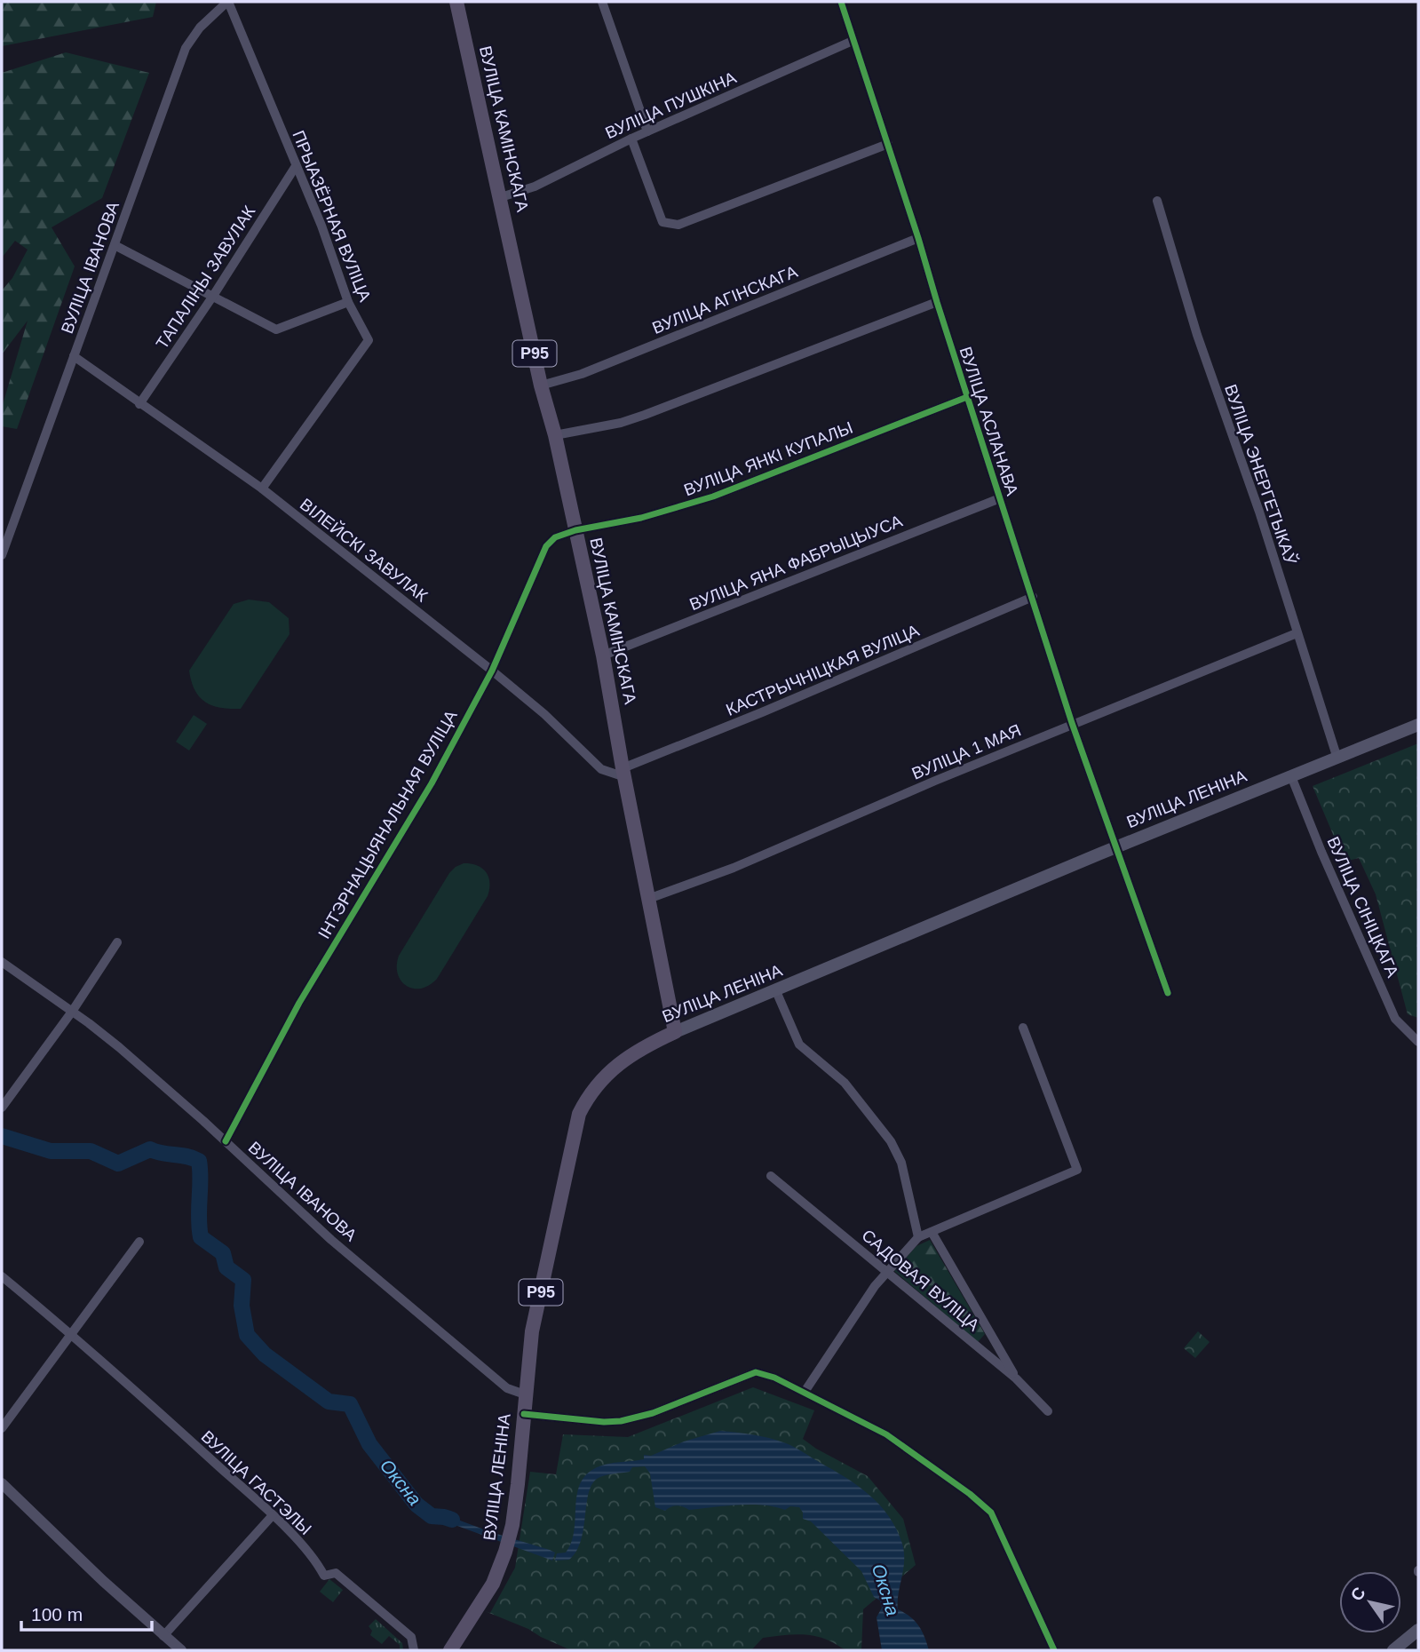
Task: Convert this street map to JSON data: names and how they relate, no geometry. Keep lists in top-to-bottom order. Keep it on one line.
{"streets":{"main road":["ВУЛІЦА КАМІНСКАГА","Р95","ВУЛІЦА ЛЕНІНА"],"street":["ВУЛІЦА ПУШКІНА","ПРЫАЗЁРНАЯ ВУЛІЦА","ВУЛІЦА ІВАНОВА","ТАПАЛІНЫ ЗАВУЛАК","ВУЛІЦА АГІНСКАГА","ВУЛІЦА АСЛАНАВА","ВУЛІЦА ЯНКІ КУПАЛЫ","ВУЛІЦА ЭНЕРГЕТЫКАЎ","ВІЛЕЙСКІ ЗАВУЛАК","ВУЛІЦА ЯНА ФАБРЫЦЫУСА","КАСТРЫЧНІЦКАЯ ВУЛІЦА","ВУЛІЦА 1 МАЯ","ІНТЭРНАЦЫЯНАЛЬНАЯ ВУЛІЦА","ВУЛІЦА СІНІЦКАГА","САДОВАЯ ВУЛІЦА","ВУЛІЦА ГАСТЭЛЫ"]},"crossings":[["ВУЛІЦА ПУШКІНА","ВУЛІЦА КАМІНСКАГА"],["ВУЛІЦА ПУШКІНА","ВУЛІЦА АСЛАНАВА"],["ВУЛІЦА КАМІНСКАГА","ВУЛІЦА АГІНСКАГА"],["ВУЛІЦА КАМІНСКАГА","ВУЛІЦА ЯНКІ КУПАЛЫ"],["ВУЛІЦА КАМІНСКАГА","ВІЛЕЙСКІ ЗАВУЛАК"],["ВУЛІЦА КАМІНСКАГА","ВУЛІЦА ЯНА ФАБРЫЦЫУСА"],["ВУЛІЦА КАМІНСКАГА","КАСТРЫЧНІЦКАЯ ВУЛІЦА"],["ВУЛІЦА КАМІНСКАГА","ВУЛІЦА 1 МАЯ"],["ВУЛІЦА КАМІНСКАГА","ВУЛІЦА ЛЕНІНА"],["ВУЛІЦА КАМІНСКАГА","ІНТЭРНАЦЫЯНАЛЬНАЯ ВУЛІЦА"],["ПРЫАЗЁРНАЯ ВУЛІЦА","ВУЛІЦА ІВАНОВА"],["ПРЫАЗЁРНАЯ ВУЛІЦА","ТАПАЛІНЫ ЗАВУЛАК"],["ПРЫАЗЁРНАЯ ВУЛІЦА","ВІЛЕЙСКІ ЗАВУЛАК"],["ВУЛІЦА ІВАНОВА","ВІЛЕЙСКІ ЗАВУЛАК"],["ВУЛІЦА ІВАНОВА","ВУЛІЦА ЛЕНІНА"],["ВУЛІЦА ІВАНОВА","ІНТЭРНАЦЫЯНАЛЬНАЯ ВУЛІЦА"],["ТАПАЛІНЫ ЗАВУЛАК","ВІЛЕЙСКІ ЗАВУЛАК"],["ВУЛІЦА АГІНСКАГА","ВУЛІЦА АСЛАНАВА"],["ВУЛІЦА АСЛАНАВА","ВУЛІЦА ЯНКІ КУПАЛЫ"],["ВУЛІЦА АСЛАНАВА","ВУЛІЦА ЯНА ФАБРЫЦЫУСА"],["ВУЛІЦА АСЛАНАВА","КАСТРЫЧНІЦКАЯ ВУЛІЦА"],["ВУЛІЦА АСЛАНАВА","ВУЛІЦА 1 МАЯ"],["ВУЛІЦА АСЛАНАВА","ВУЛІЦА ЛЕНІНА"],["ВУЛІЦА ЯНКІ КУПАЛЫ","ІНТЭРНАЦЫЯНАЛЬНАЯ ВУЛІЦА"],["ВУЛІЦА ЭНЕРГЕТЫКАЎ","ВУЛІЦА 1 МАЯ"],["ВУЛІЦА ЭНЕРГЕТЫКАЎ","ВУЛІЦА ЛЕНІНА"],["ВІЛЕЙСКІ ЗАВУЛАК","КАСТРЫЧНІЦКАЯ ВУЛІЦА"],["ВІЛЕЙСКІ ЗАВУЛАК","ІНТЭРНАЦЫЯНАЛЬНАЯ ВУЛІЦА"],["ВУЛІЦА ЛЕНІНА","ВУЛІЦА СІНІЦКАГА"],["ВУЛІЦА ЛЕНІНА","САДОВАЯ ВУЛІЦА"]],"water":["Оксна"],"scale_bar":"100 m","north":"top left"}
